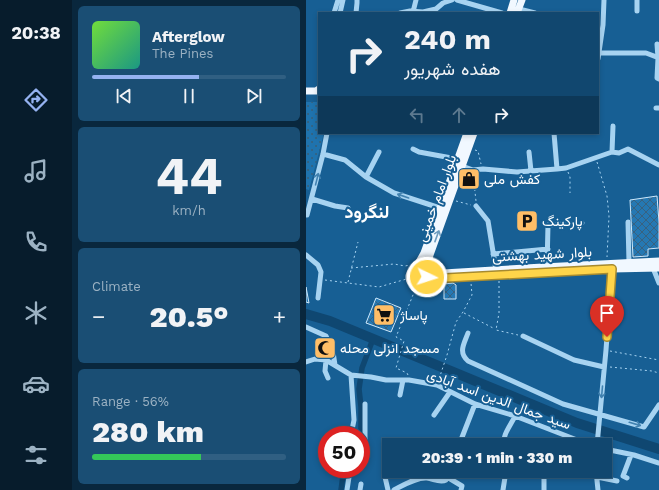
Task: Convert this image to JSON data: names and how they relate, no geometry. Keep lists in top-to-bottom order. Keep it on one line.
{"streets":{"main road":["بلوار امام خمینی","بلوار شهید بهشتی"],"street":["سید جمال الدین اسد آبادی"]},"crossings":[["بلوار امام خمینی","بلوار شهید بهشتی"]],"districts":["لنگرود"],"places":{"shop":["کفش ملی"],"parking":["پارکینگ"],"supermarket":["پاساژ"],"mosque":["مسجد انزلی محله"]},"page":{"tabs":"20:38","turn":["240 m","هفده شهریور"],"song":["Afterglow","The Pines"],"tile":[["44","km/h"],"Climate",["Range · 56%","280 km"]],"heat":["−","20.5°","+"],"limit":"50","trip":"20:39 · 1 min · 330 m"}}
